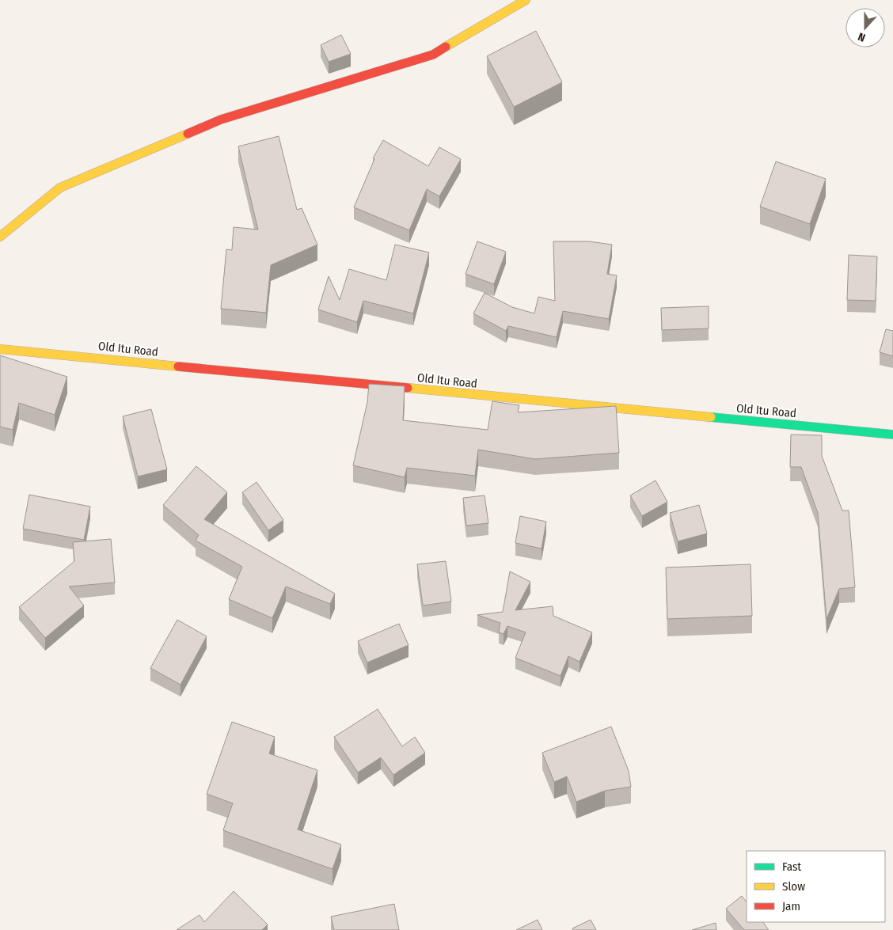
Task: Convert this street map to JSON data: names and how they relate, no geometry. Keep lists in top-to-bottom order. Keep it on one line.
{"streets":{"street":["Old Itu Road"]},"legend":["Fast","Slow","Jam"],"north":"bottom"}
